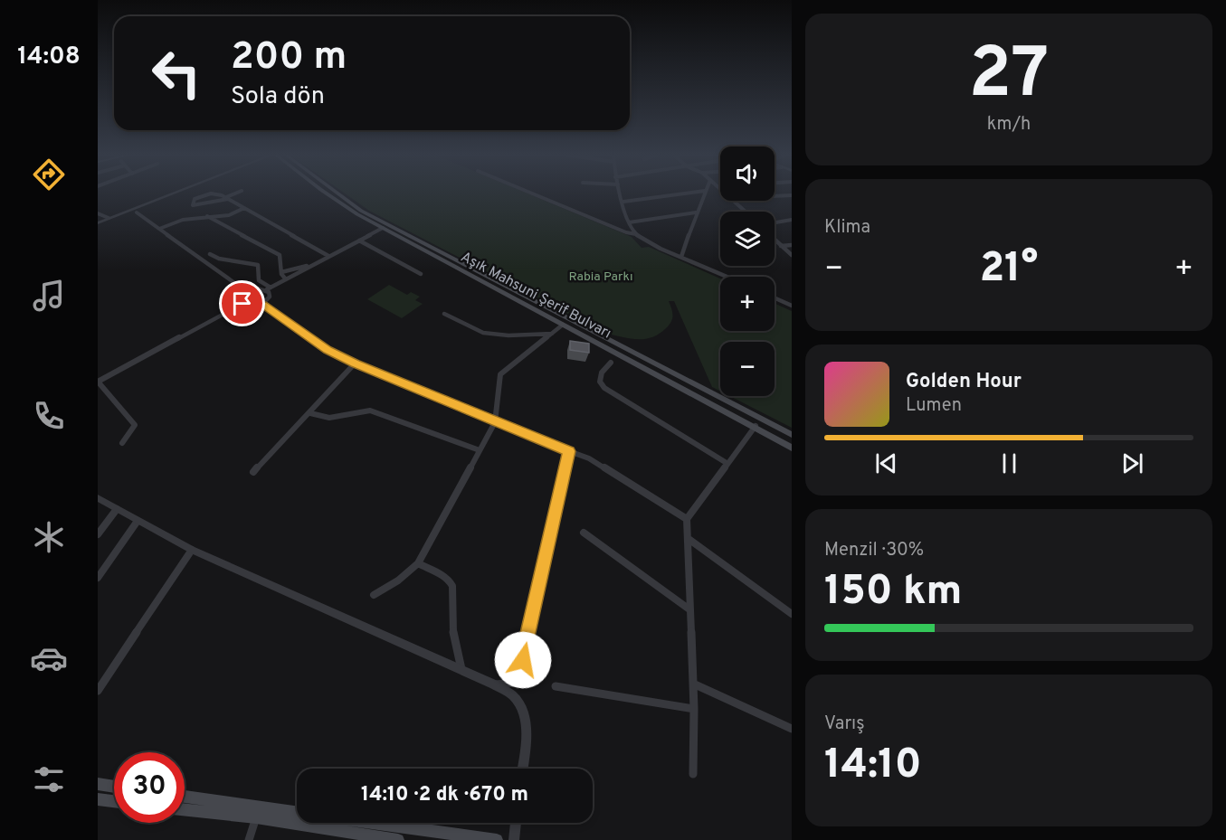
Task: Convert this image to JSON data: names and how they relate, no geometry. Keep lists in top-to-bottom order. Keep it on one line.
{"streets":{"main road":["Aşık Mahsuni Şerif Bulvarı"]},"parks":["Rabia Parkı"],"page":{"tabs":"14:08","tile":[["27","km/h"],"Klima",["Menzil · 30%","150 km"],["Varış","14:10"]],"turn":["200 m","Sola dön"],"map_buttons":["+","−"],"heat":["−","21°","+"],"song":["Golden Hour","Lumen"],"limit":"30","trip":"14:10 · 2 dk · 670 m"}}
